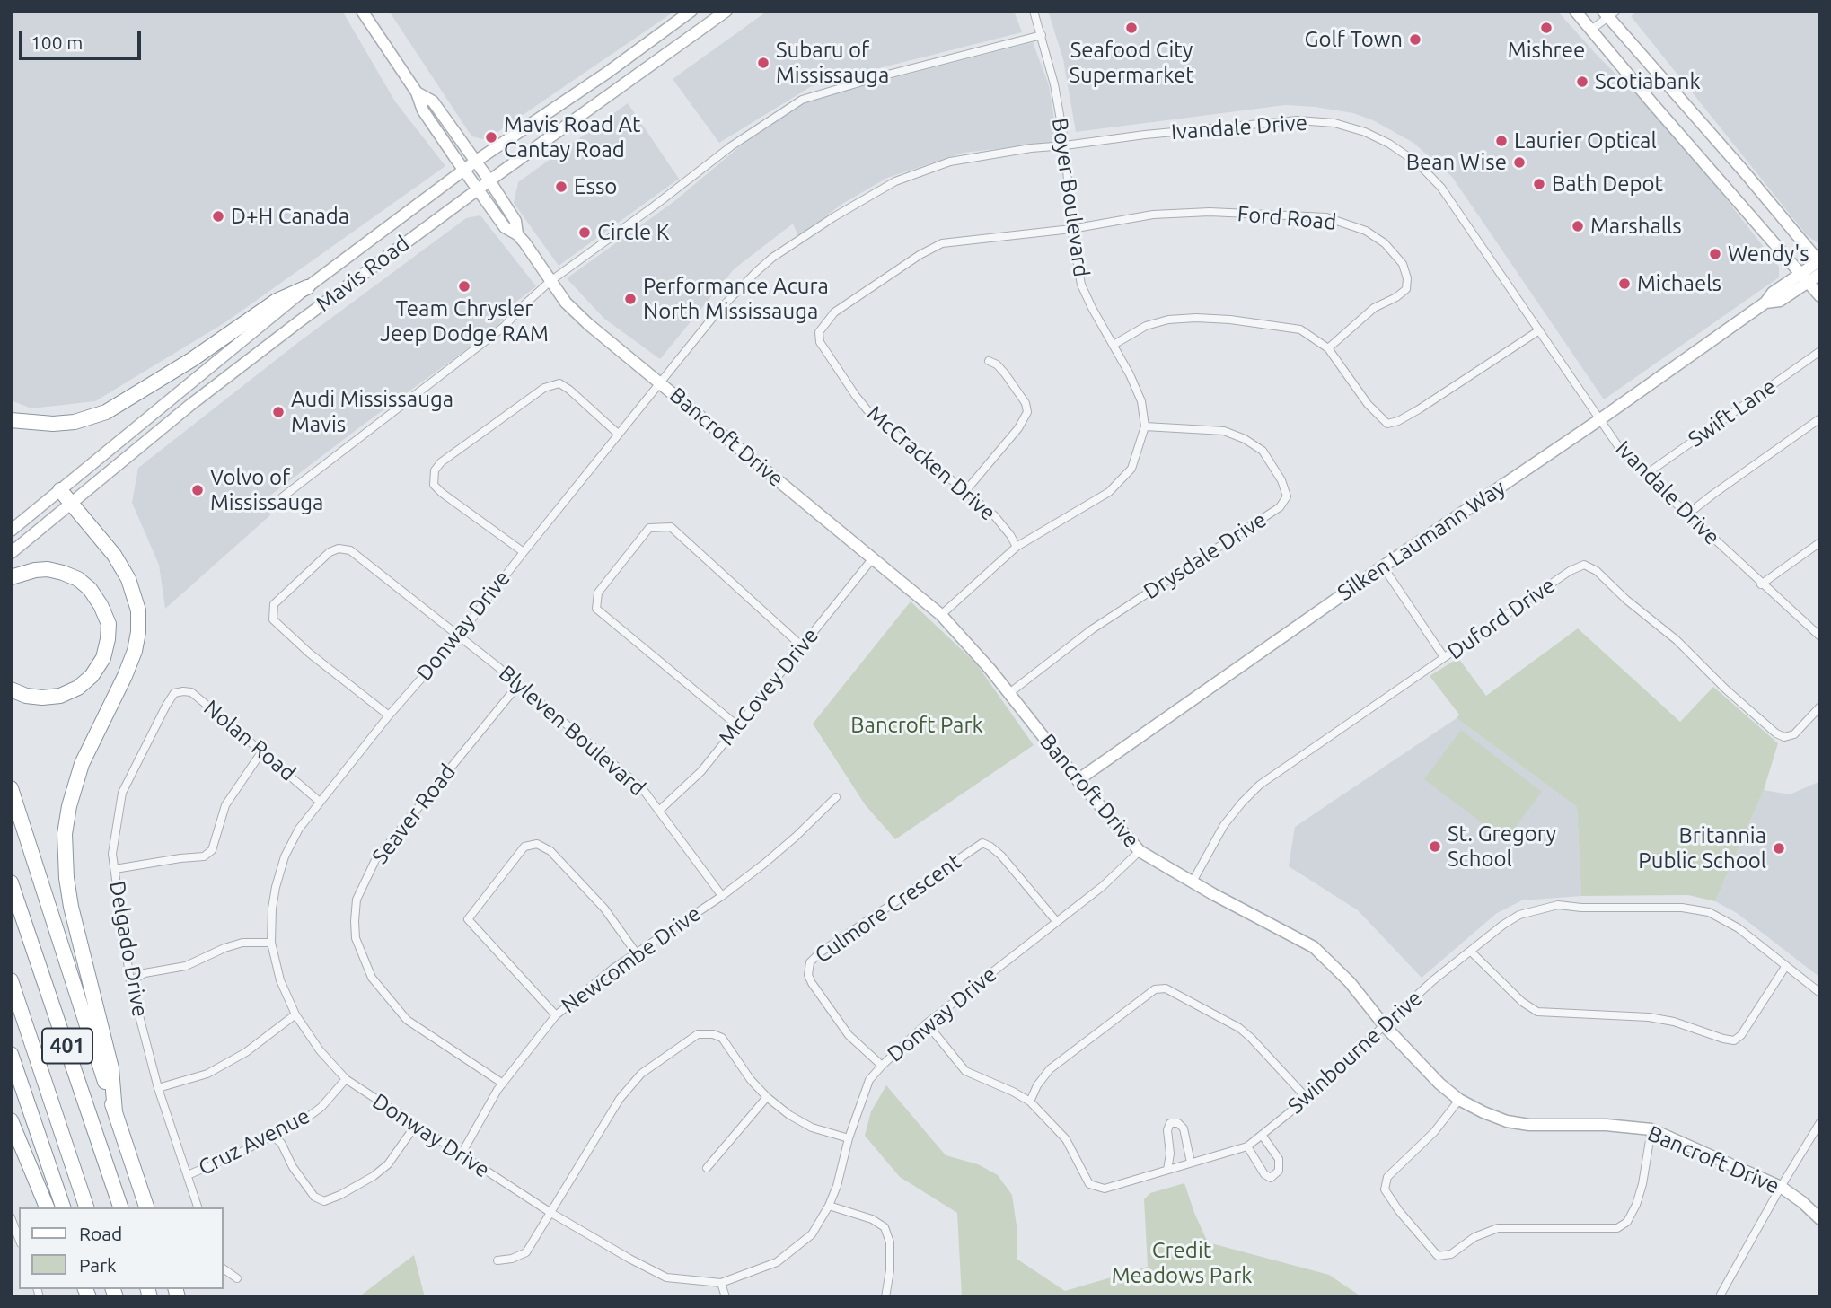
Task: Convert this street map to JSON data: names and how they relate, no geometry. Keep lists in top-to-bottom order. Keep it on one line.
{"streets":{"highway":["401"],"street":["Ivandale Drive","Boyer Boulevard","Ford Road","Mavis Road","Swift Lane","Bancroft Drive","McCracken Drive","Silken Laumann Way","Drysdale Drive","Duford Drive","Donway Drive","McCovey Drive","Blyleven Boulevard","Nolan Road","Seaver Road","Culmore Crescent","Delgado Drive","Newcombe Drive","Swinbourne Drive","Cruz Avenue"]},"crossings":[["Ivandale Drive","Boyer Boulevard"],["Ivandale Drive","Swift Lane"],["Ivandale Drive","Bancroft Drive"],["Ivandale Drive","Silken Laumann Way"],["Ivandale Drive","Donway Drive"],["Boyer Boulevard","Ford Road"],["Boyer Boulevard","Bancroft Drive"],["Boyer Boulevard","McCracken Drive"],["Boyer Boulevard","Drysdale Drive"],["Ford Road","McCracken Drive"],["Mavis Road","Bancroft Drive"],["Bancroft Drive","Silken Laumann Way"],["Bancroft Drive","Drysdale Drive"],["Bancroft Drive","Duford Drive"],["Bancroft Drive","Donway Drive"],["Bancroft Drive","McCovey Drive"],["Bancroft Drive","Swinbourne Drive"],["Donway Drive","Blyleven Boulevard"],["Donway Drive","Nolan Road"],["Donway Drive","Culmore Crescent"],["Donway Drive","Newcombe Drive"],["Donway Drive","Swinbourne Drive"],["Donway Drive","Cruz Avenue"],["McCovey Drive","Blyleven Boulevard"],["Blyleven Boulevard","Seaver Road"],["Blyleven Boulevard","Newcombe Drive"],["Nolan Road","Delgado Drive"],["Seaver Road","Newcombe Drive"],["Delgado Drive","Cruz Avenue"]],"parks":["Bancroft Park","Credit Meadows Park"],"places":["Seafood City Supermarket","Mishree","Golf Town","Subaru of Mississauga","Scotiabank","Mavis Road At Cantay Road","Laurier Optical","Bean Wise","Bath Depot","Esso","D+H Canada","Marshalls","Circle K","Wendy's","Michaels","Team Chrysler Jeep Dodge RAM","Performance Acura North Mississauga","Audi Mississauga Mavis","Volvo of Mississauga","St. Gregory School","Britannia Public School"],"legend":["Road","Park"],"scale_bar":"100 m"}
